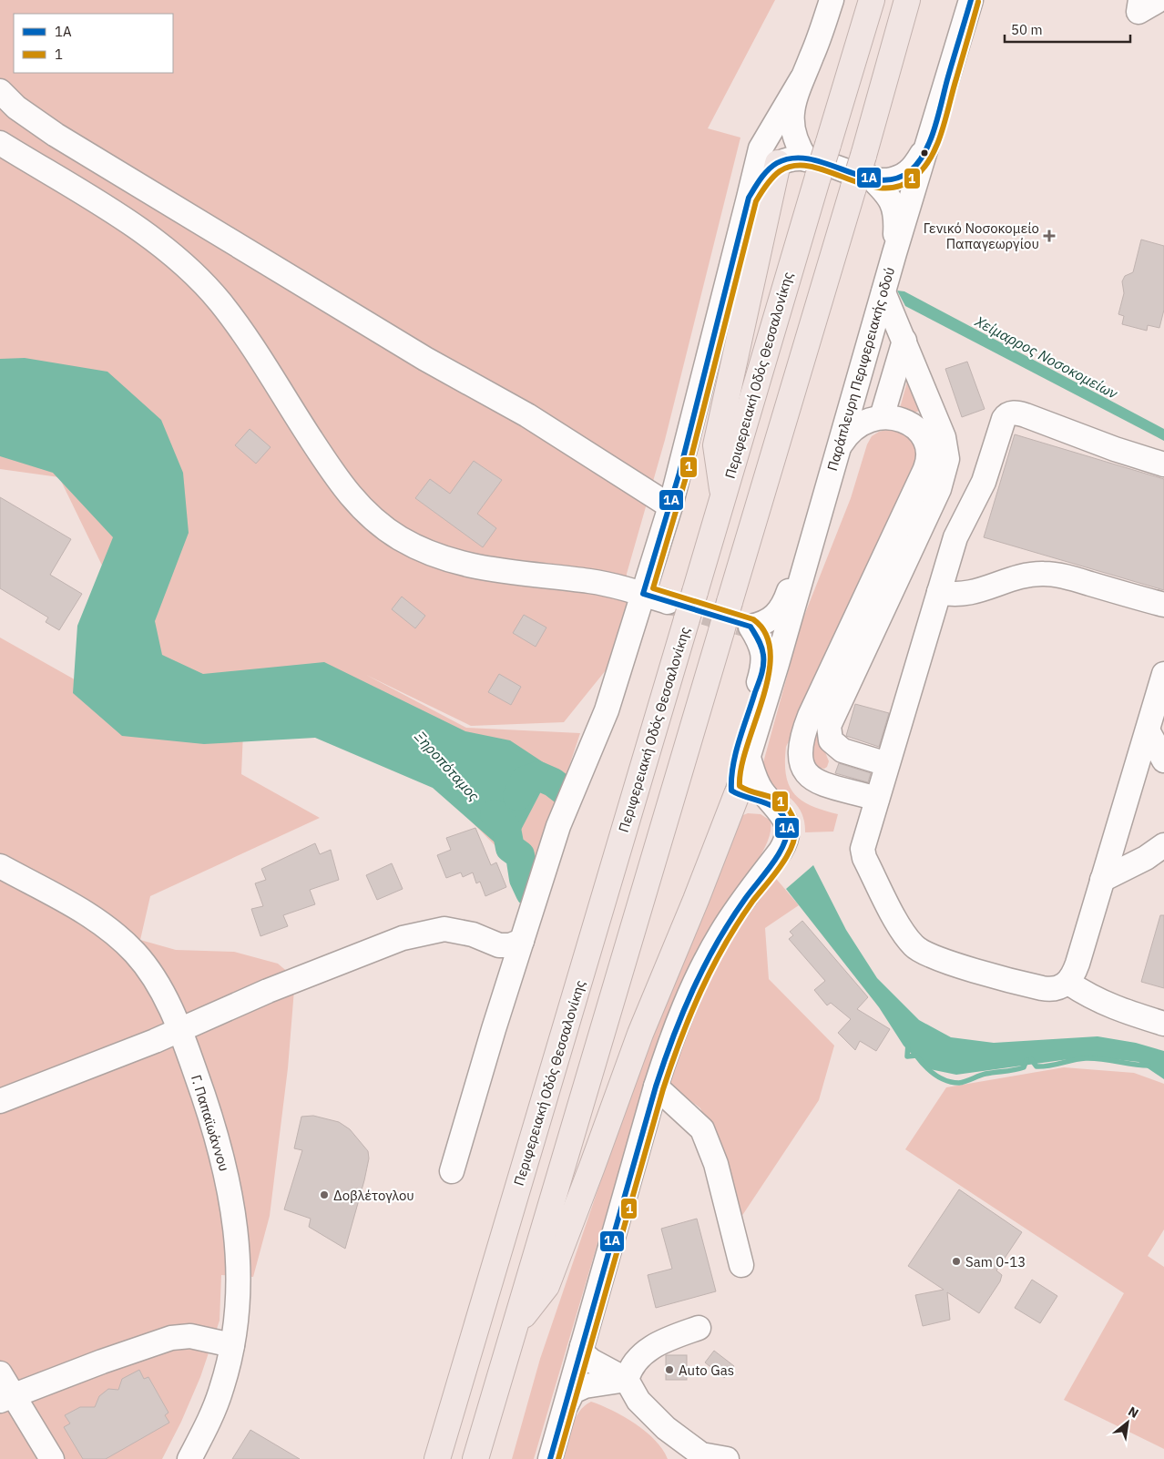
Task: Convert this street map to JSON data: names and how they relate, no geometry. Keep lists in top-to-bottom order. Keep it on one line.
{"streets":{"highway":["Περιφερειακή Οδός Θεσσαλονίκης"],"street":["Παράπλευρη Περιφερειακής οδού","Γ. Παπαϊωάννου"]},"water":["Χείμαρρος Νοσοκομείων","Ξηροπόταμος"],"places":{"health":["Γενικό Νοσοκομείο Παπαγεωργίου"],"other":["Δοβλέτογλου","Sam 0-13","Auto Gas"]},"lines":["transit line 1Α","transit line 1"],"legend":["1Α","1"],"scale_bar":"50 m","north":"top right"}
